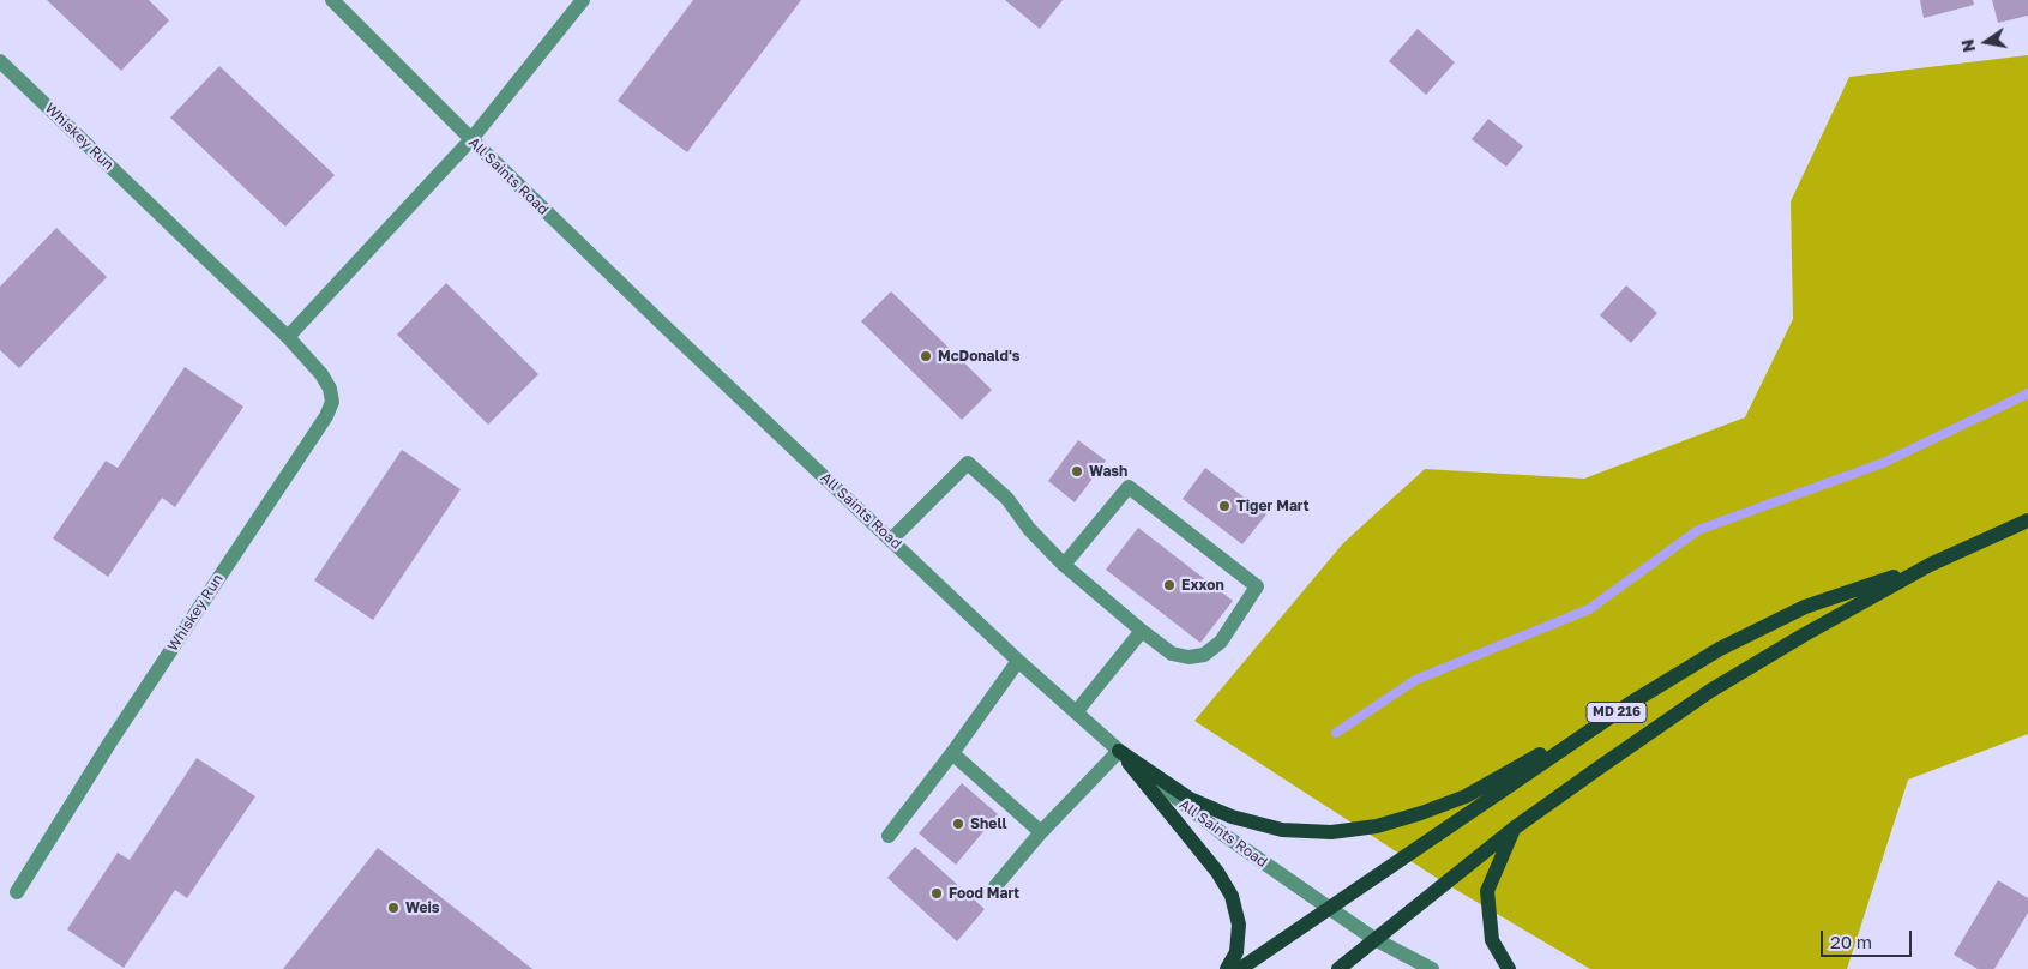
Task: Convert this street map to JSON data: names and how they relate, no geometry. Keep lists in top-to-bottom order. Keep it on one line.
{"streets":{"main road":["MD 216"],"street":["Whiskey Run","All Saints Road"]},"crossings":[["All Saints Road","MD 216"]],"places":["McDonald's","Wash","Tiger Mart","Exxon","Shell","Food Mart","Weis"],"scale_bar":"20 m","north":"left"}
